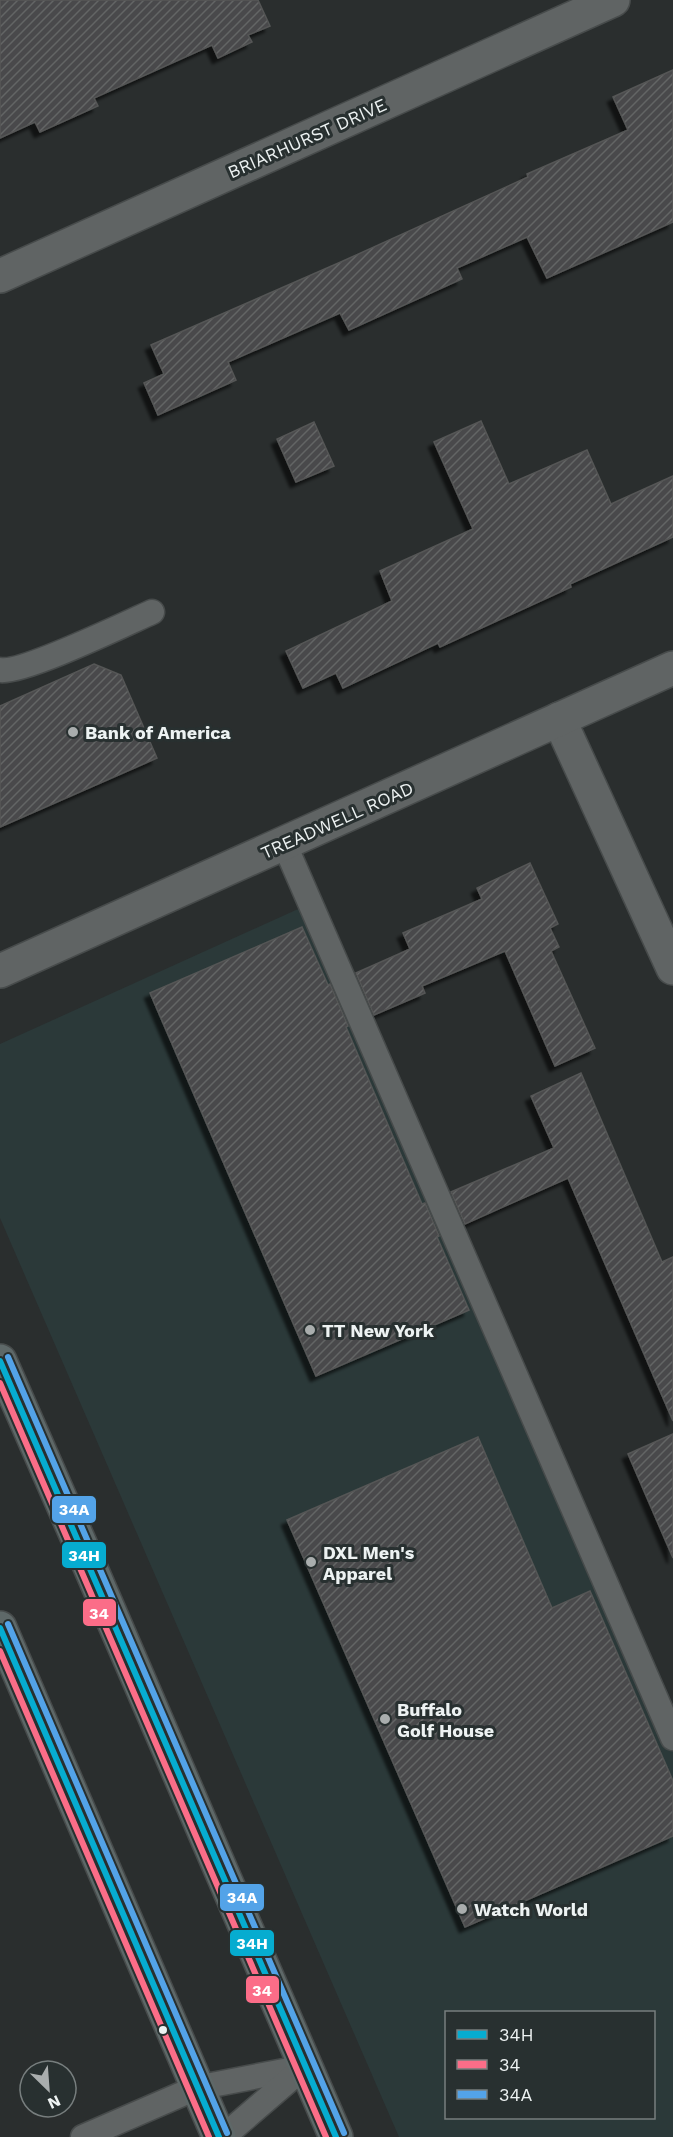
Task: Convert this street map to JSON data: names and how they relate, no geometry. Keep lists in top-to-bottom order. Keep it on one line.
{"streets":{"street":["BRIARHURST DRIVE","TREADWELL ROAD"]},"places":["Bank of America","TT New York","DXL Men's Apparel","Buffalo Golf House","Watch World"],"lines":["transit line 34A","transit line 34H","transit line 34"],"legend":["34H","34","34A"],"north":"bottom right"}
